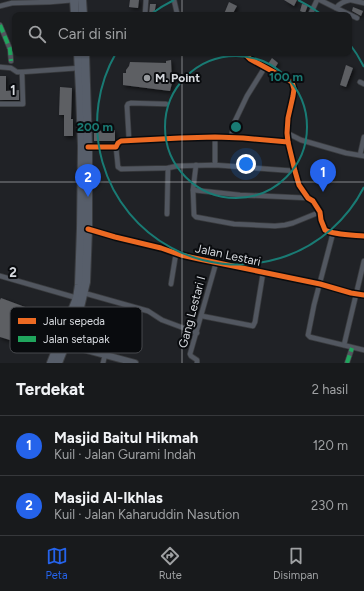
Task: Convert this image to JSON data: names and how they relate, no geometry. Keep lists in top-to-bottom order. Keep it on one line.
{"streets":{"street":["Jalan Lestari","Gang Lestari I"]},"crossings":[["Jalan Lestari","Gang Lestari I"]],"places":["M. Point"],"legend":["Jalur sepeda","Jalan setapak"],"page":{"search":"Cari di sini","pins":["1","2"],"heading":["Terdekat","2 hasil"],"list":[{"mark":"1","name":"Masjid Baitul Hikmah","note":"Kuil · Jalan Gurami Indah","value":"120 m"},{"mark":"2","name":"Masjid Al-Ikhlas","note":"Kuil · Jalan Kaharuddin Nasution","value":"230 m"}],"nav":["Peta","Rute","Disimpan"]},"grid":{"rows":["1","2"]},"rings":["100 m","200 m"]}
